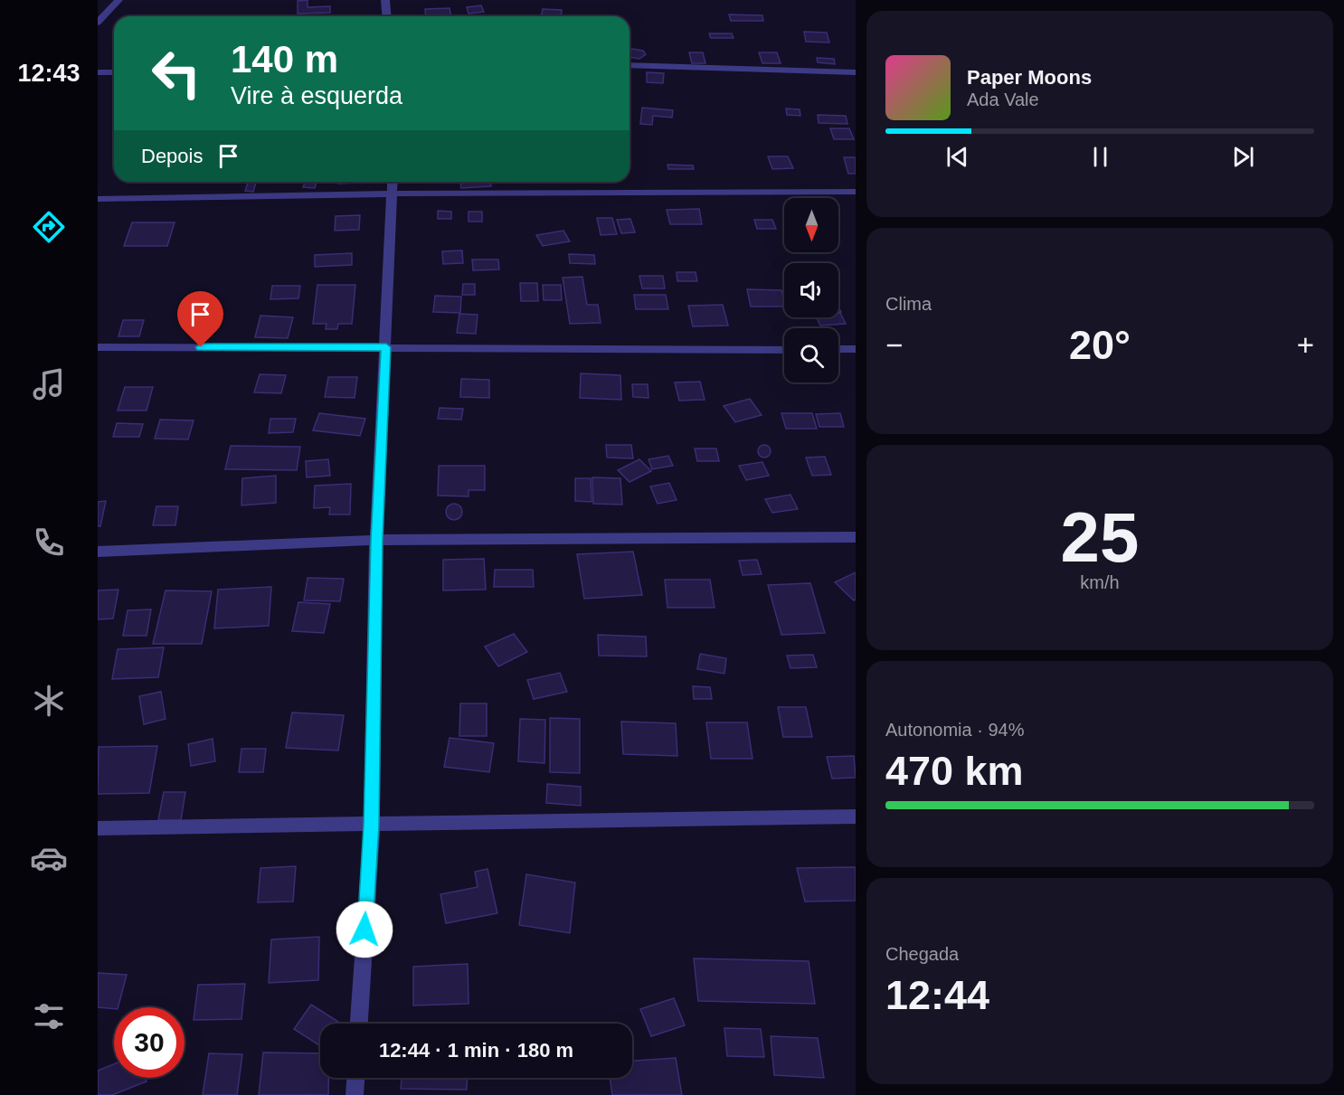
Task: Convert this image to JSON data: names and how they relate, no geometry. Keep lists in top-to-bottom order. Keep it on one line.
{"north":"bottom","page":{"tabs":"12:43","turn":["140 m","Vire à esquerda"],"song":["Paper Moons","Ada Vale"],"then":"Depois","tile":["Clima",["25","km/h"],["Autonomia · 94%","470 km"],["Chegada","12:44"]],"heat":["−","20°","+"],"limit":"30","trip":"12:44 · 1 min · 180 m"}}
